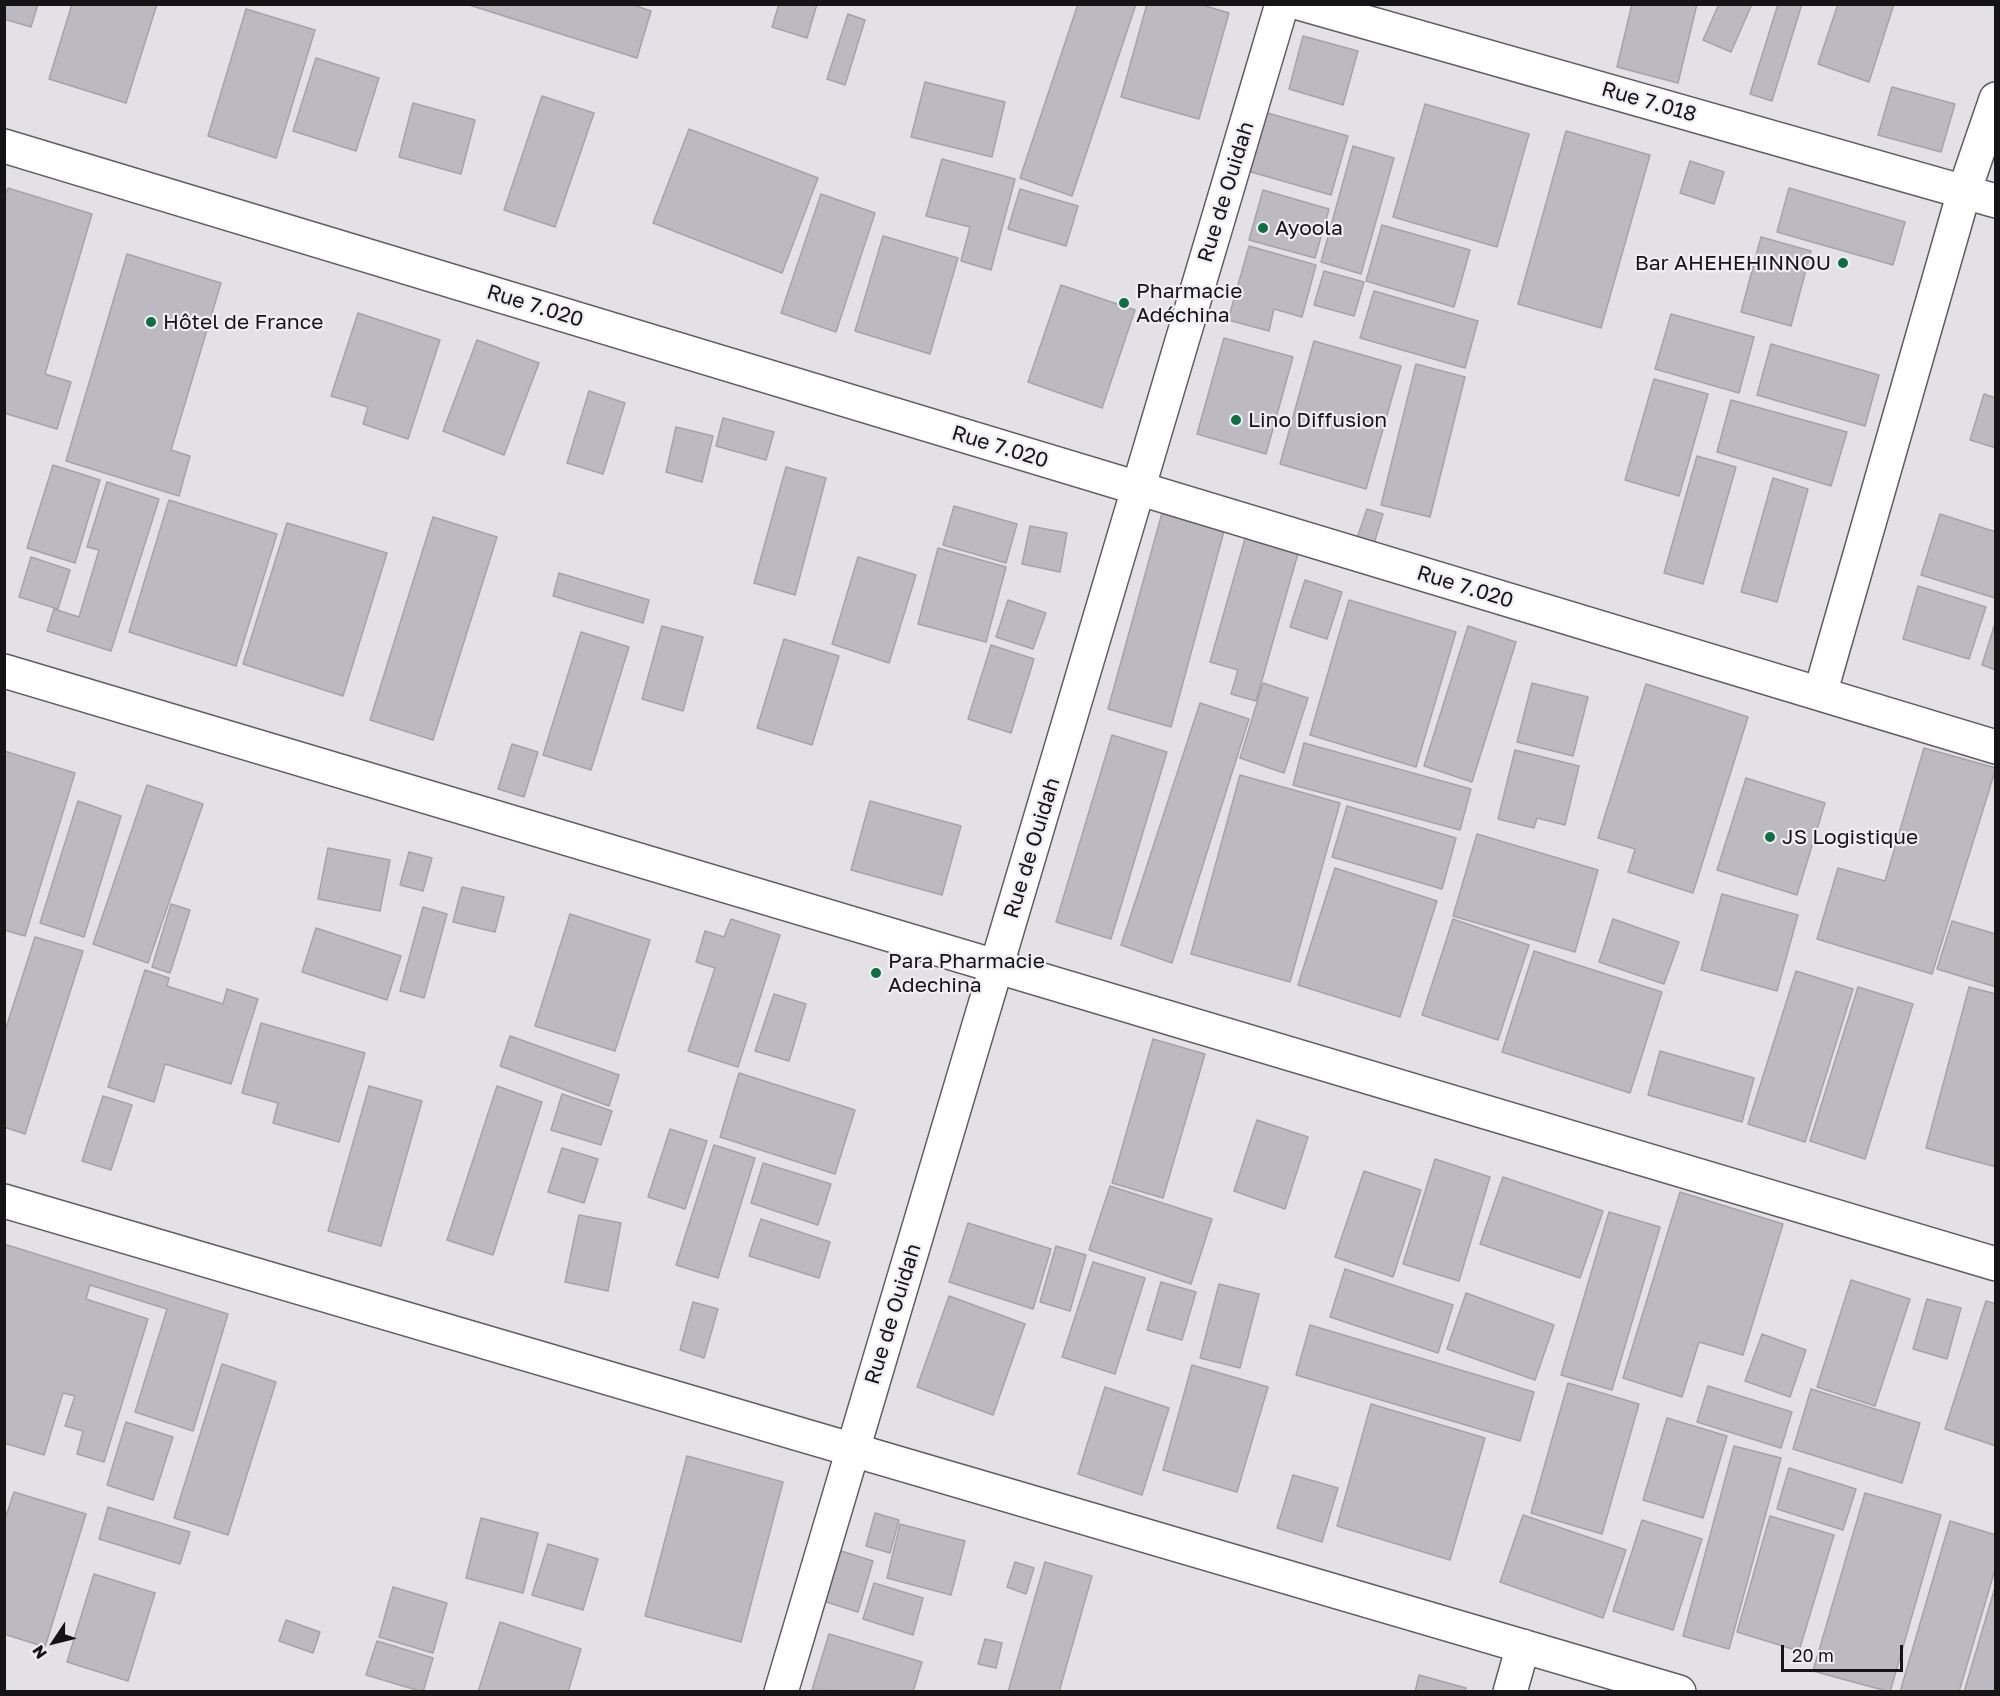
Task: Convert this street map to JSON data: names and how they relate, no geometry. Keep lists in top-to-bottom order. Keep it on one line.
{"streets":{"street":["Rue 7.018","Rue de Ouidah","Rue 7.020"]},"crossings":[["Rue de Ouidah","Rue 7.020"]],"places":["Ayoola","Bar AHEHEHINNOU","Pharmacie Adéchina","Hôtel de France","Lino Diffusion","JS Logistique","Para Pharmacie Adechina"],"scale_bar":"20 m","north":"bottom left"}
